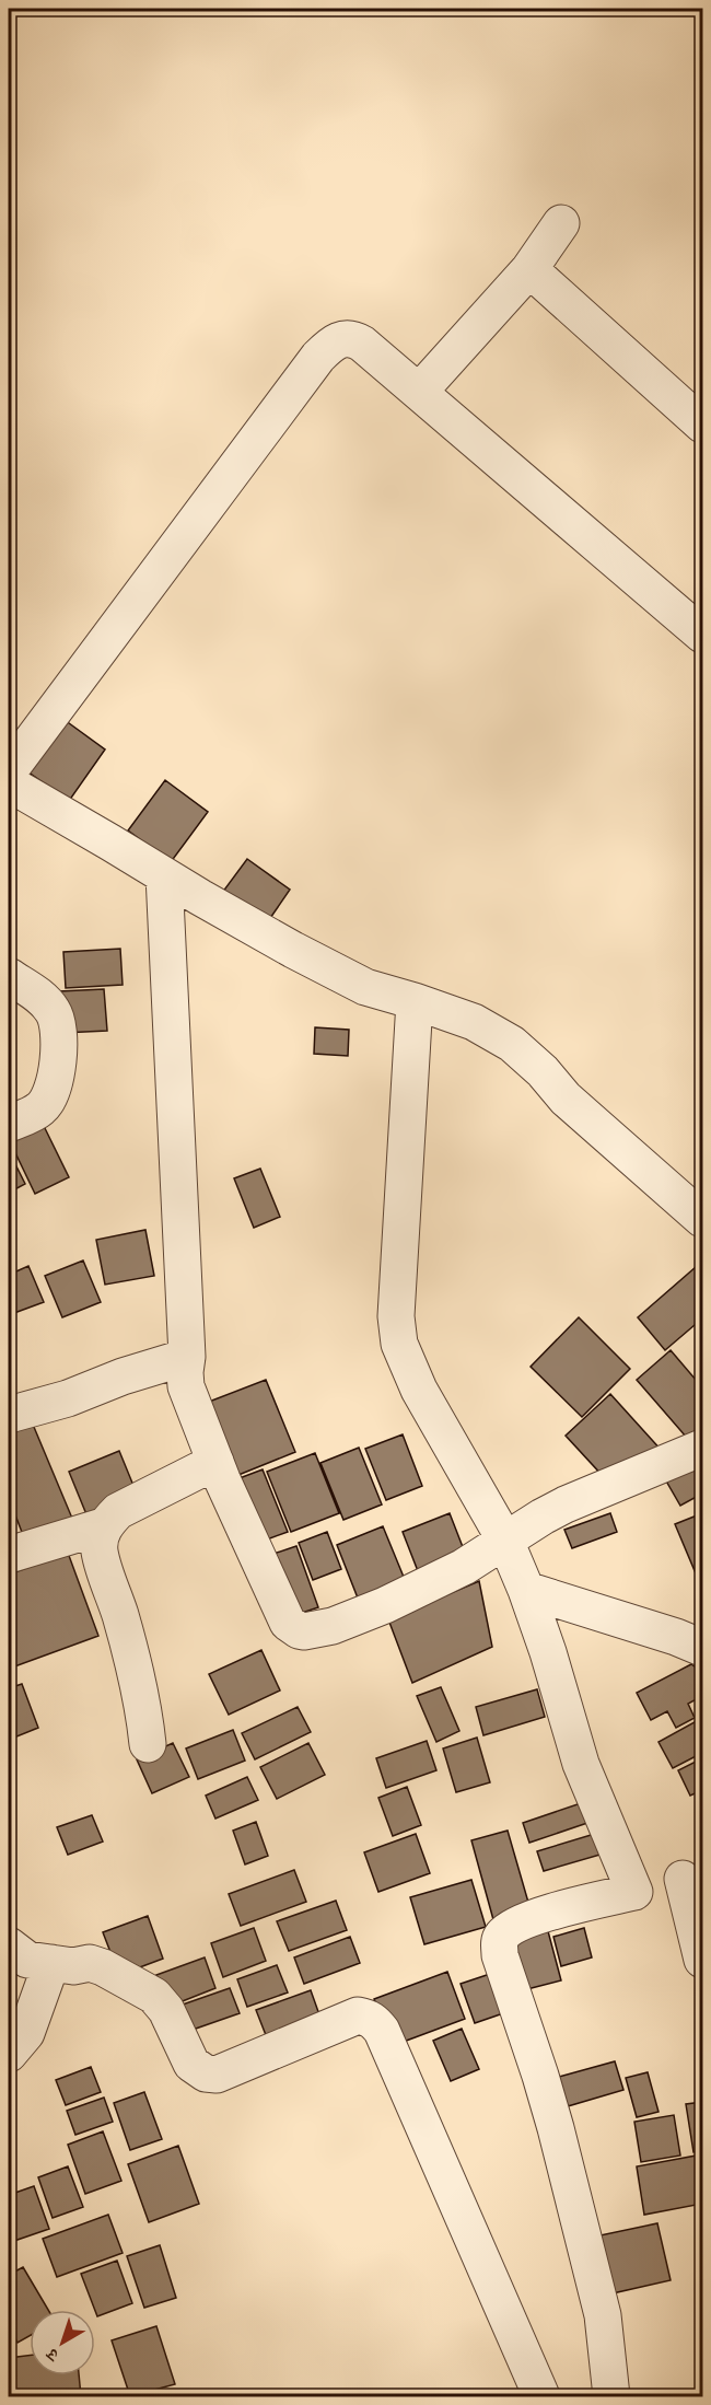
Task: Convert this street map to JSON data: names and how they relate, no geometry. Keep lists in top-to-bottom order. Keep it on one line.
{"north":"bottom left"}
